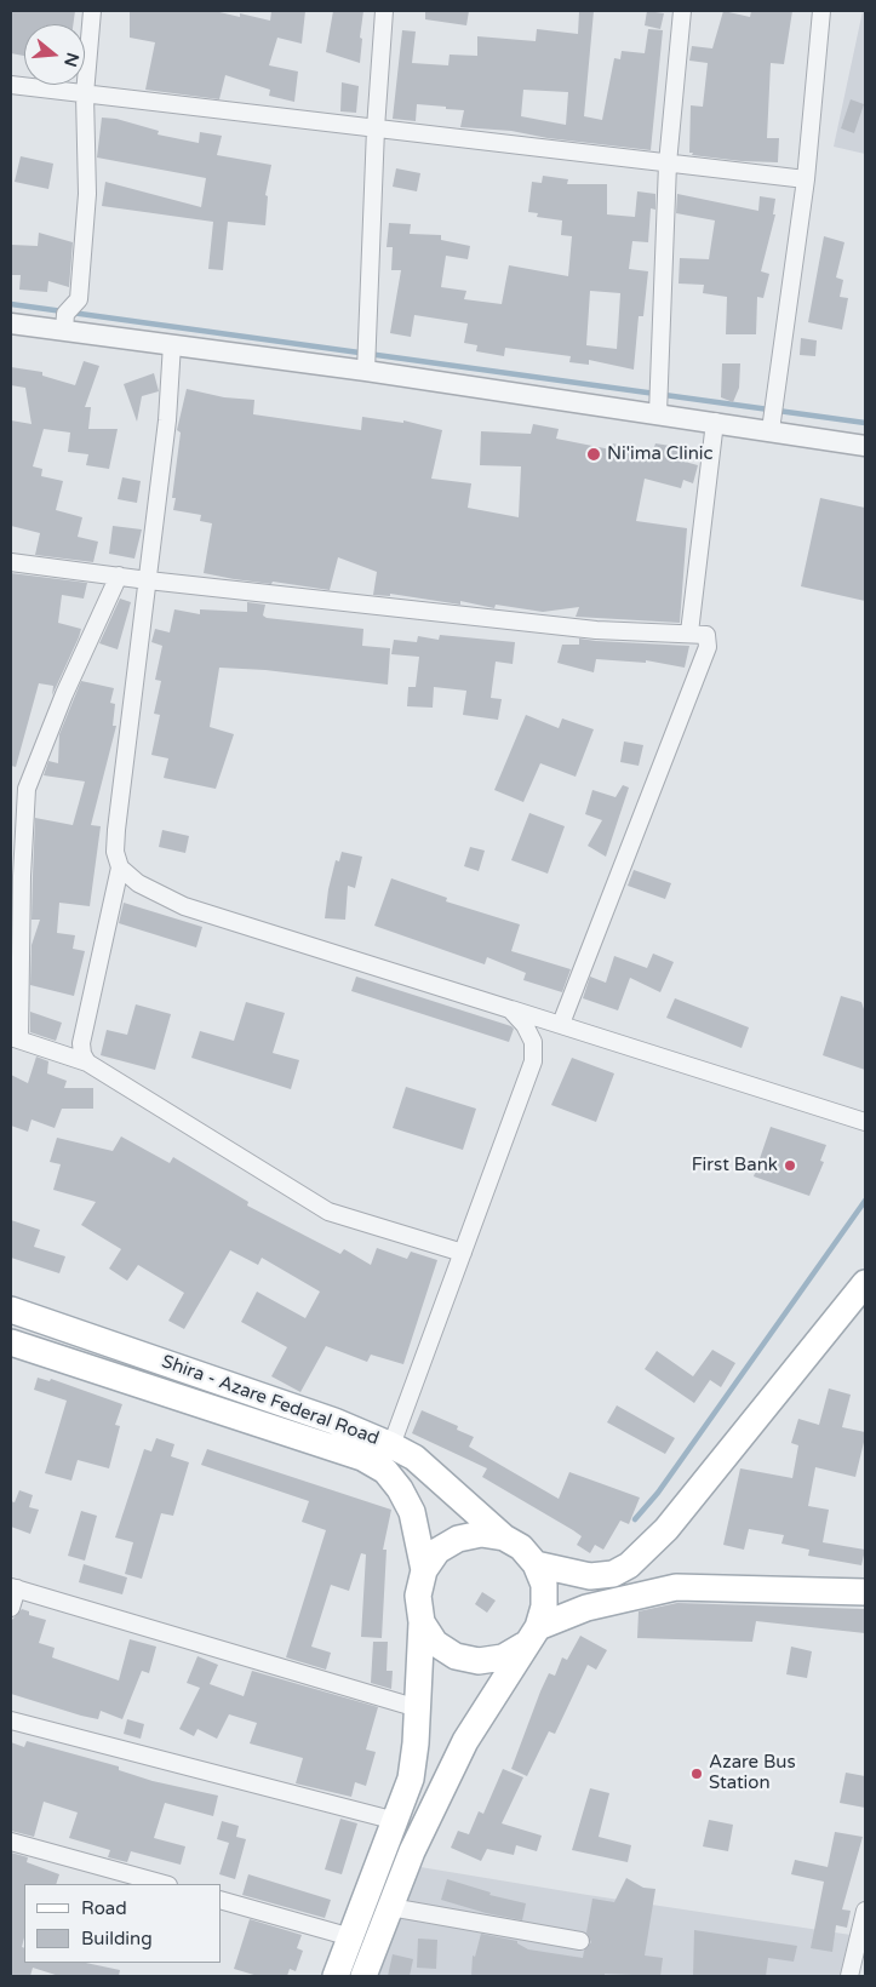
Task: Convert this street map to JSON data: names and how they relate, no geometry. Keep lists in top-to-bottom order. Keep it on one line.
{"streets":{"main road":["Shira - Azare Federal Road"]},"places":["Ni'ima Clinic","First Bank","Azare Bus Station"],"legend":["Road","Building"],"north":"right"}
